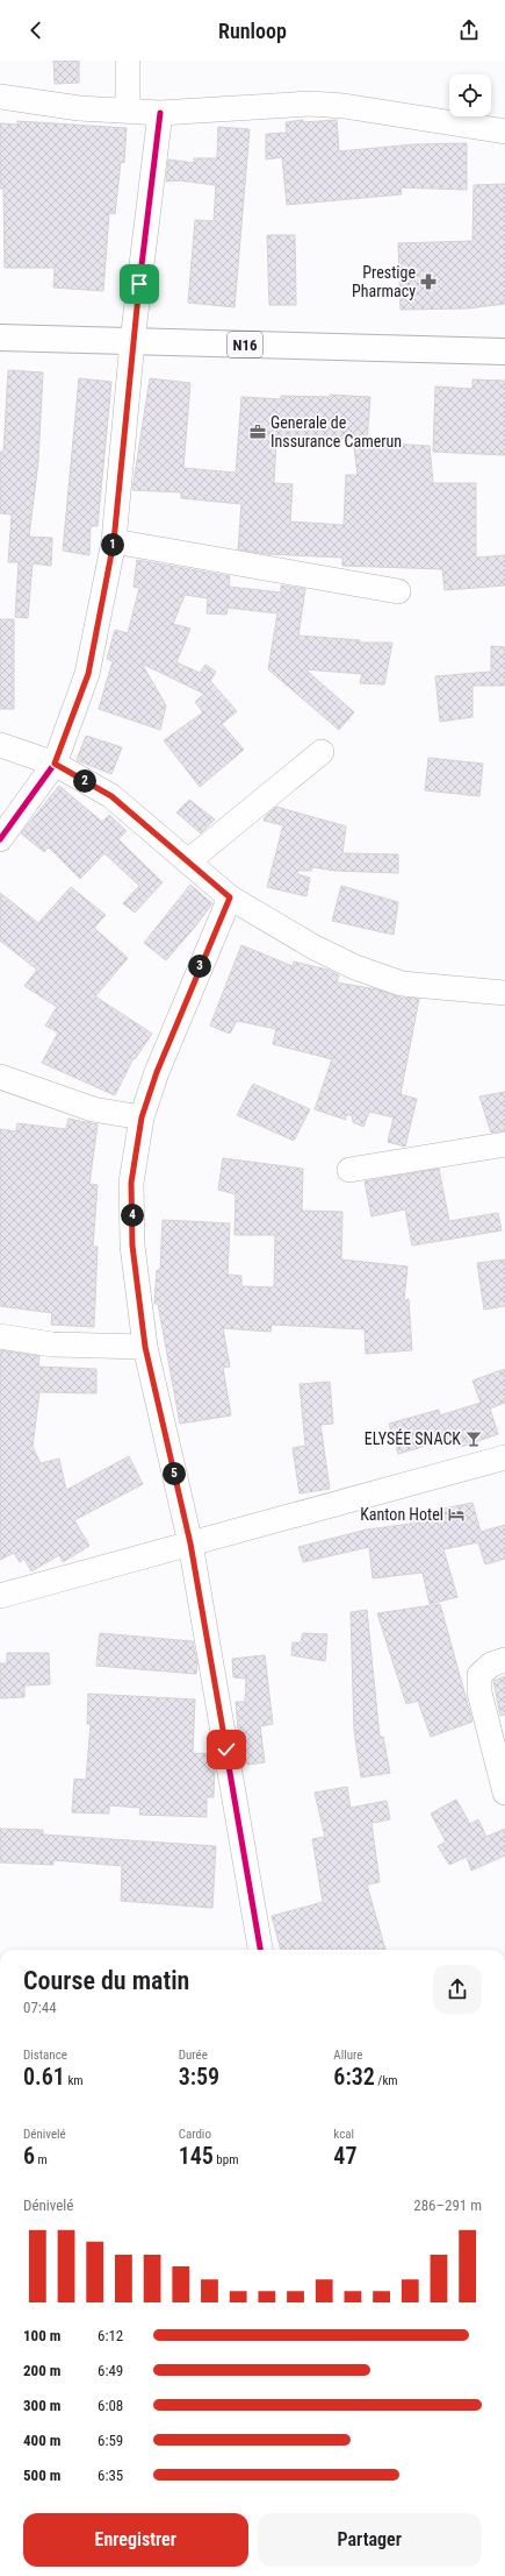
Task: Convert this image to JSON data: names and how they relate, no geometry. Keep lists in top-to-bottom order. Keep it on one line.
{"streets":{"highway":["N16"]},"places":{"pharmacy":["Prestige Pharmacy"],"office":["Generale de Inssurance Camerun"],"bar":["ELYSÉE SNACK"],"hotel":["Kanton Hotel"]},"page":{"header":"Runloop","pins":["1","2","3","4","5"],"heading":["Course du matin","07:44"],"stats":[["Distance","0.61 km"],["Durée","3:59"],["Allure","6:32 /km"],["Dénivelé","6 m"],["Cardio","145 bpm"],["kcal","47"]],"chart":["Dénivelé","286–291 m"],"list":[{"name":"100 m","note":"6:12"},{"name":"200 m","note":"6:49"},{"name":"300 m","note":"6:08"},{"name":"400 m","note":"6:59"},{"name":"500 m","note":"6:35"}],"buttons":["Enregistrer","Partager"]}}
